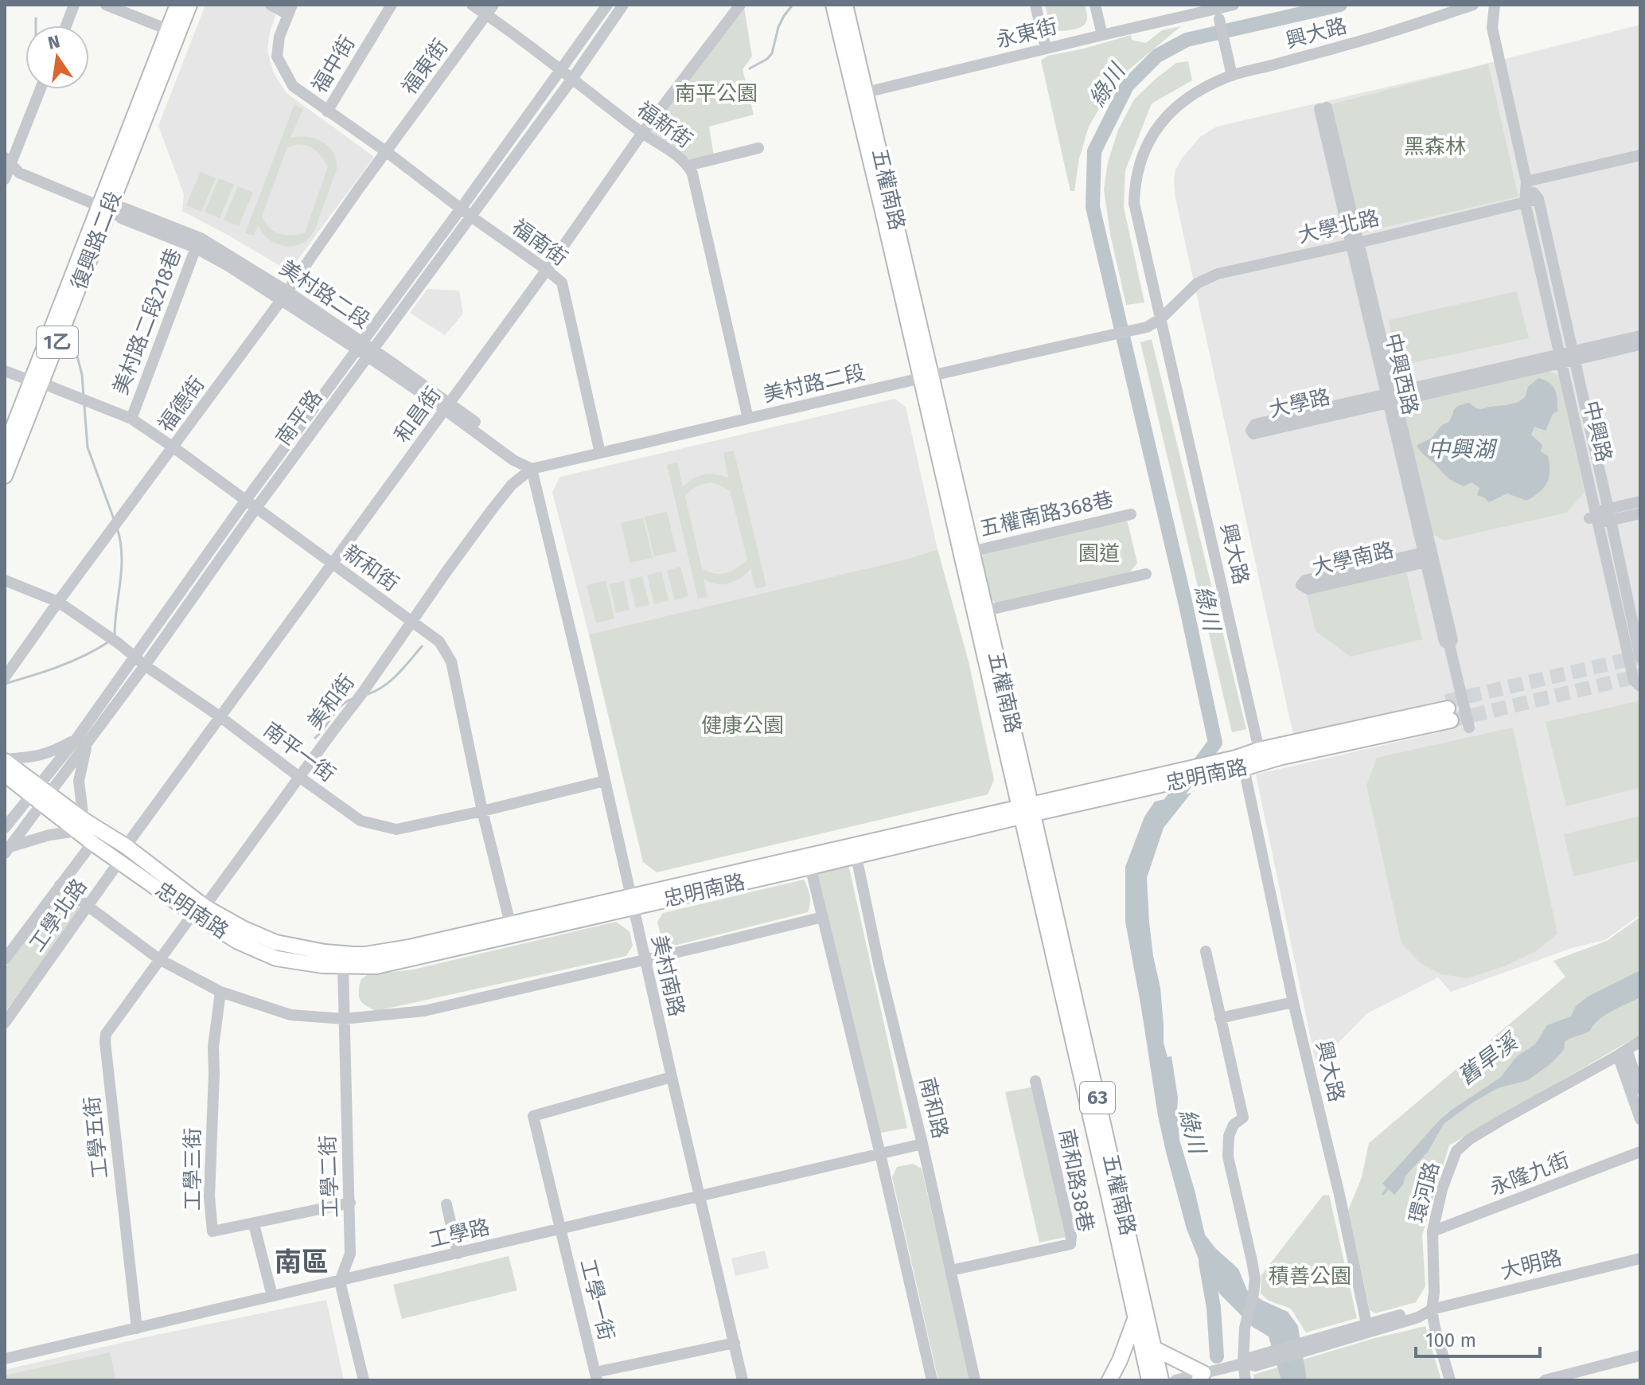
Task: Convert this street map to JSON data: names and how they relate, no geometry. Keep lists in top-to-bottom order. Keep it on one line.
{"streets":{"main road":["五權南路","復興路二段","1乙","忠明南路","63"],"street":["永東街","興大路","福中街","福東街","福新街","大學北路","福南街","美村路二段","美村路二段218巷","中興西路","大學路","福德街","和昌街","南平路","中興路","五權南路368巷","大學南路","新和街","美和街","南平一街","工學北路","美村南路","南和路","工學五街","工學三街","永隆九街","工學二街","南和路38巷","環河路","工學路","大明路","工學一街"]},"crossings":[["永東街","五權南路"],["興大路","大學北路"],["興大路","美村路二段"],["興大路","忠明南路"],["興大路","大明路"],["福中街","福南街"],["福東街","福新街"],["福東街","福南街"],["福東街","福德街"],["福新街","美村路二段"],["福新街","和昌街"],["福新街","南平路"],["五權南路","美村路二段"],["五權南路","五權南路368巷"],["五權南路","忠明南路"],["大學北路","美村路二段"],["大學北路","中興西路"],["大學北路","中興路"],["復興路二段","美村路二段"],["復興路二段","新和街"],["福南街","美村路二段"],["福南街","福德街"],["福南街","和昌街"],["福南街","南平路"],["美村路二段","美村路二段218巷"],["美村路二段","福德街"],["美村路二段","和昌街"],["美村路二段","南平路"],["美村路二段","美和街"],["美村路二段","美村南路"],["美村路二段218巷","新和街"],["中興西路","大學路"],["中興西路","大學南路"],["大學路","中興路"],["福德街","新和街"],["福德街","南平一街"],["和昌街","新和街"],["和昌街","南平一街"],["和昌街","忠明南路"],["南平路","新和街"],["南平路","南平一街"],["南平路","忠明南路"],["新和街","美和街"],["新和街","南平一街"],["新和街","忠明南路"],["美和街","南平一街"],["美和街","忠明南路"],["美和街","美村南路"],["美和街","工學五街"],["南平一街","美村南路"],["忠明南路","工學北路"],["忠明南路","美村南路"],["忠明南路","南和路"],["忠明南路","工學二街"],["美村南路","工學路"],["美村南路","工學一街"],["南和路","南和路38巷"],["南和路","工學路"],["工學五街","工學路"],["永隆九街","環河路"],["工學二街","工學路"],["環河路","大明路"],["工學路","工學一街"]],"districts":["南區"],"water":["綠川","中興湖","舊旱溪"],"parks":["南平公園","黑森林","園道","健康公園","積善公園"],"scale_bar":"100 m","north":"top"}
